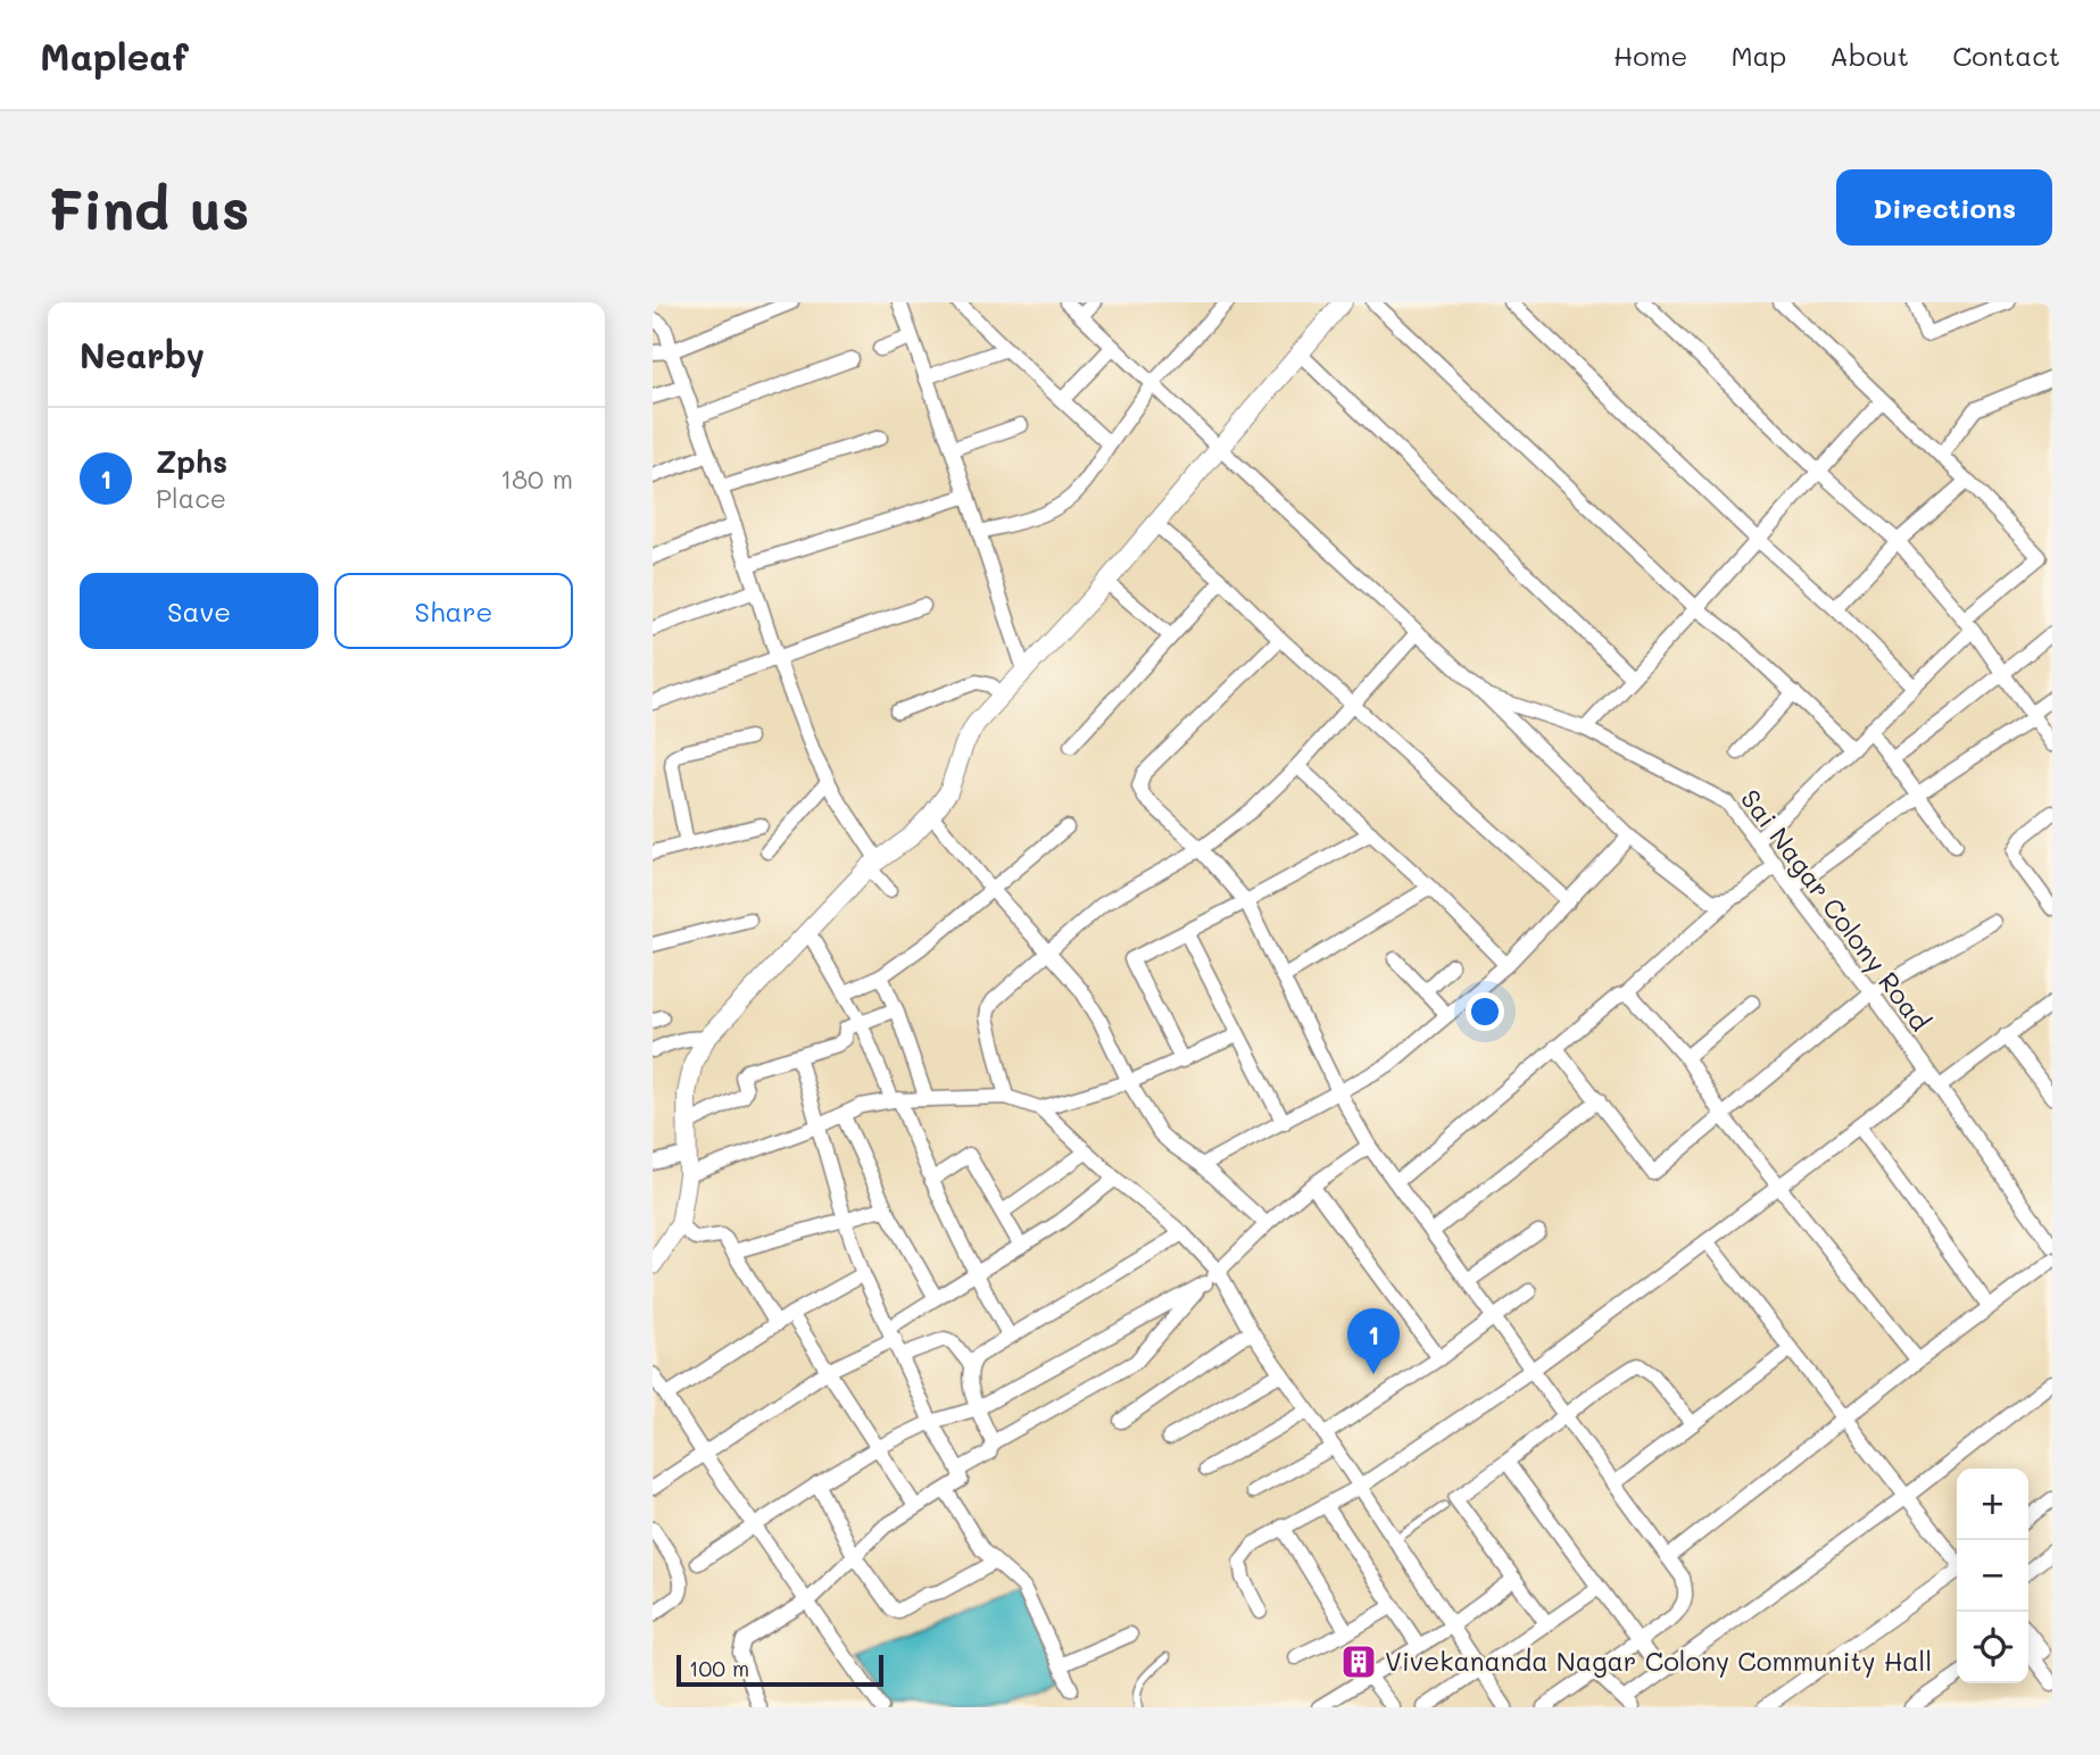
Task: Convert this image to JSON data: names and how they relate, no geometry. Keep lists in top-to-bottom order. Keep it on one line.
{"streets":{"street":["Sai Nagar Colony Road"]},"places":{"building":["Vivekananda Nagar Colony Community Hall"]},"scale_bar":"100 m","page":{"header":"Mapleaf","nav":["Home","Map","About","Contact"],"buttons":["Directions",["Save","Share"]],"title":"Find us","heading":"Nearby","list":[{"mark":"1","name":"Zphs","note":"Place","value":"180 m"}],"pins":"1","map_buttons":["+","−"],"scale":"100 m"}}
